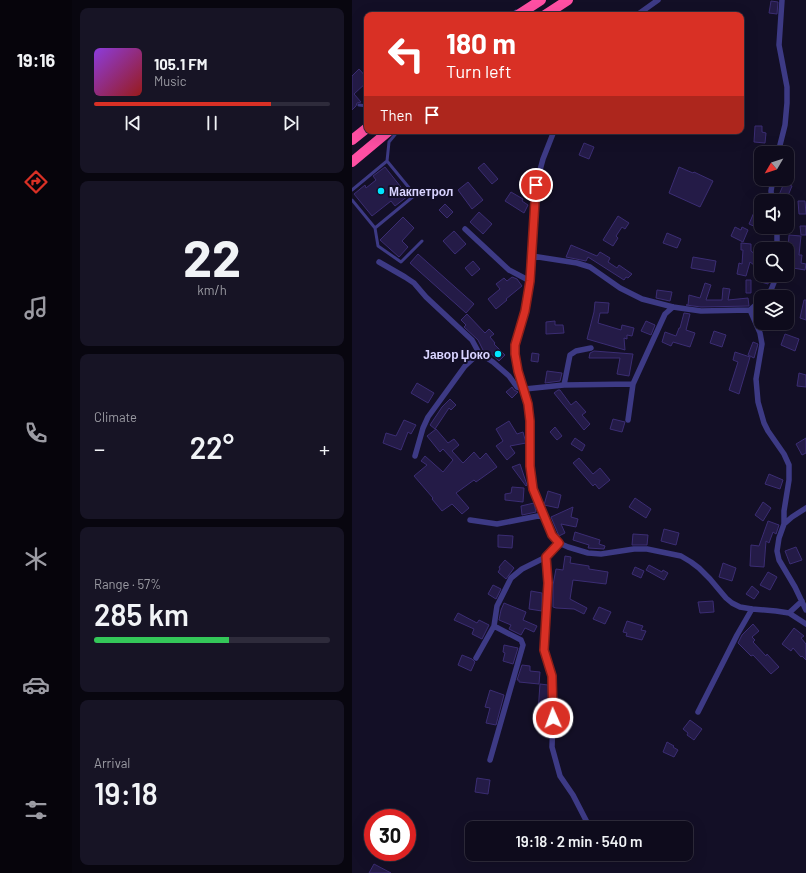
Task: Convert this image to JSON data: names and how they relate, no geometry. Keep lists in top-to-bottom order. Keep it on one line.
{"places":["Макпетрол","Јавор Џоко"],"north":"bottom left","page":{"tabs":"19:16","turn":["180 m","Turn left"],"song":["105.1 FM","Music"],"then":"Then","tile":[["22","km/h"],"Climate",["Range · 57%","285 km"],["Arrival","19:18"]],"heat":["−","22°","+"],"limit":"30","trip":"19:18 · 2 min · 540 m"}}
